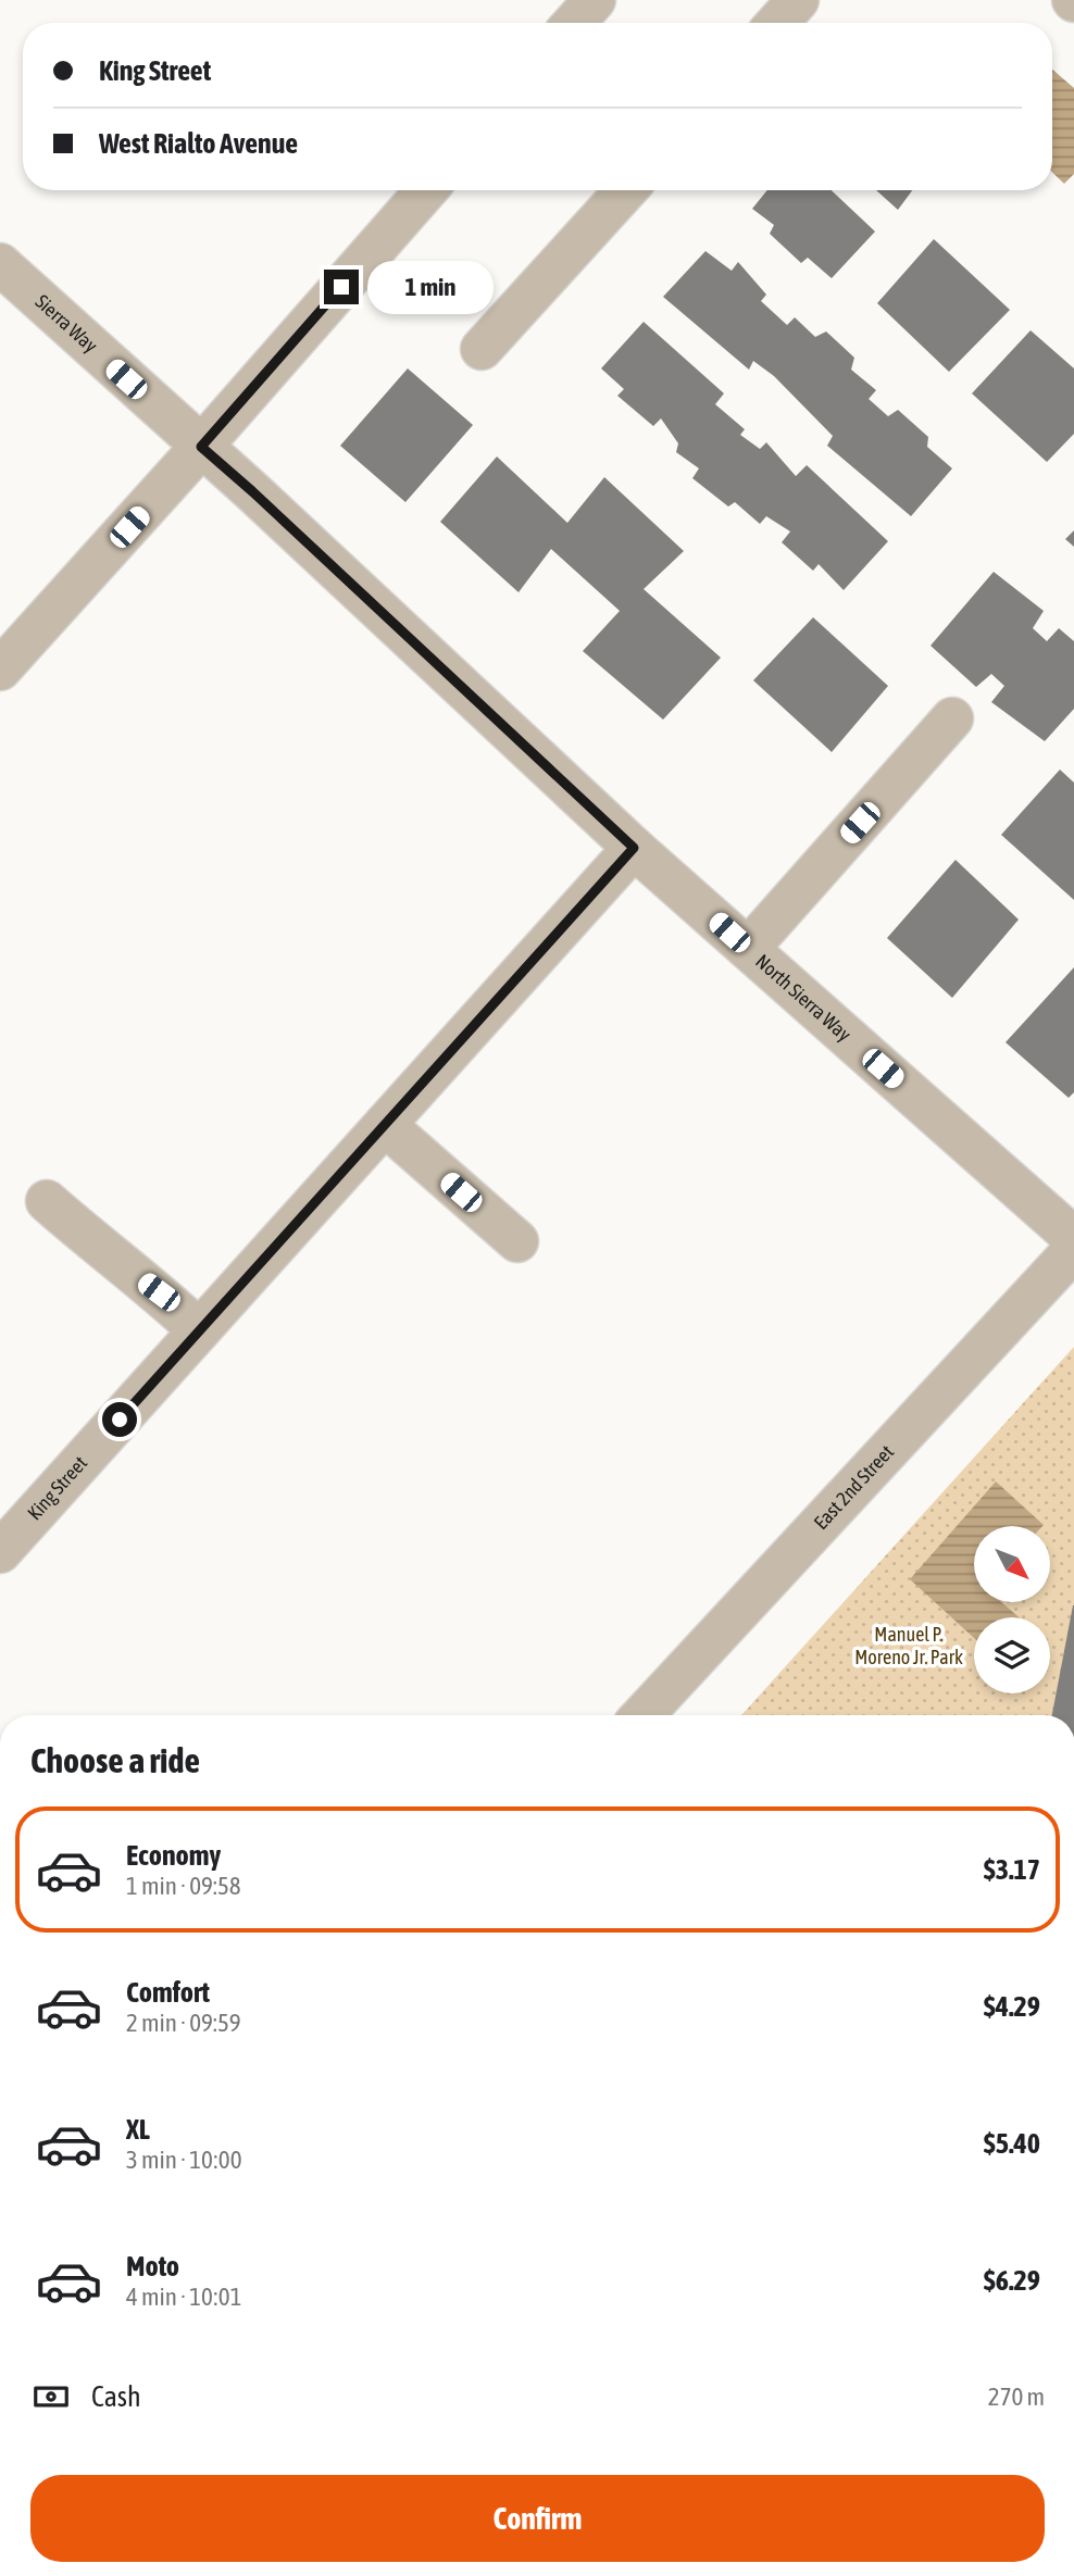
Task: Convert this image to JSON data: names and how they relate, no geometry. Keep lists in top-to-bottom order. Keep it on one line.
{"streets":{"street":["Sierra Way","North Sierra Way","King Street","East 2nd Street"]},"crossings":[["Sierra Way","North Sierra Way"],["North Sierra Way","King Street"]],"parks":["Manuel P. Moreno Jr. Park"],"north":"bottom right","page":{"banner":["King Street","West Rialto Avenue"],"bubble":"1 min","heading":"Choose a ride","list":[{"name":"Economy","note":"1 min · 09:58","value":"$3.17"},{"name":"Comfort","note":"2 min · 09:59","value":"$4.29"},{"name":"XL","note":"3 min · 10:00","value":"$5.40"},{"name":"Moto","note":"4 min · 10:01","value":"$6.29"}],"pay":["Cash","270 m"],"buttons":"Confirm"}}
